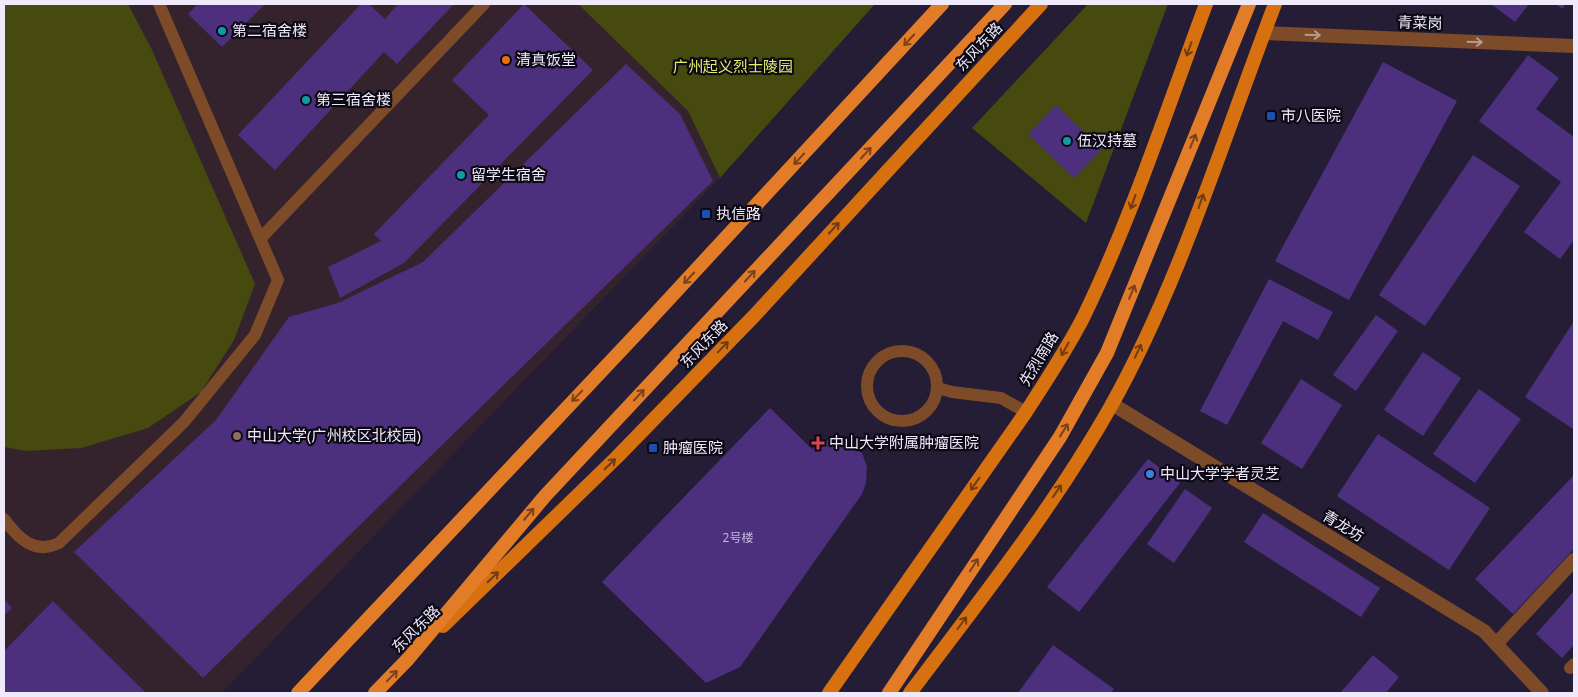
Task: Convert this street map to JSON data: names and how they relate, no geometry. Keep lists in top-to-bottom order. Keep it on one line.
{"streets":{"highway":["东风东路"],"main road":["先烈南路"],"street":["青菜岗","青龙坊"]},"one_way":["青菜岗","东风东路"],"parks":["广州起义烈士陵园"],"places":{"other":["第二宿舍楼","清真饭堂","第三宿舍楼","伍汉持墓","留学生宿舍","中山大学(广州校区北校园)","中山大学学者灵芝"],"transit":["市八医院","执信路","肿瘤医院"],"health":["中山大学附属肿瘤医院"]},"house_numbers":["2号楼"]}
